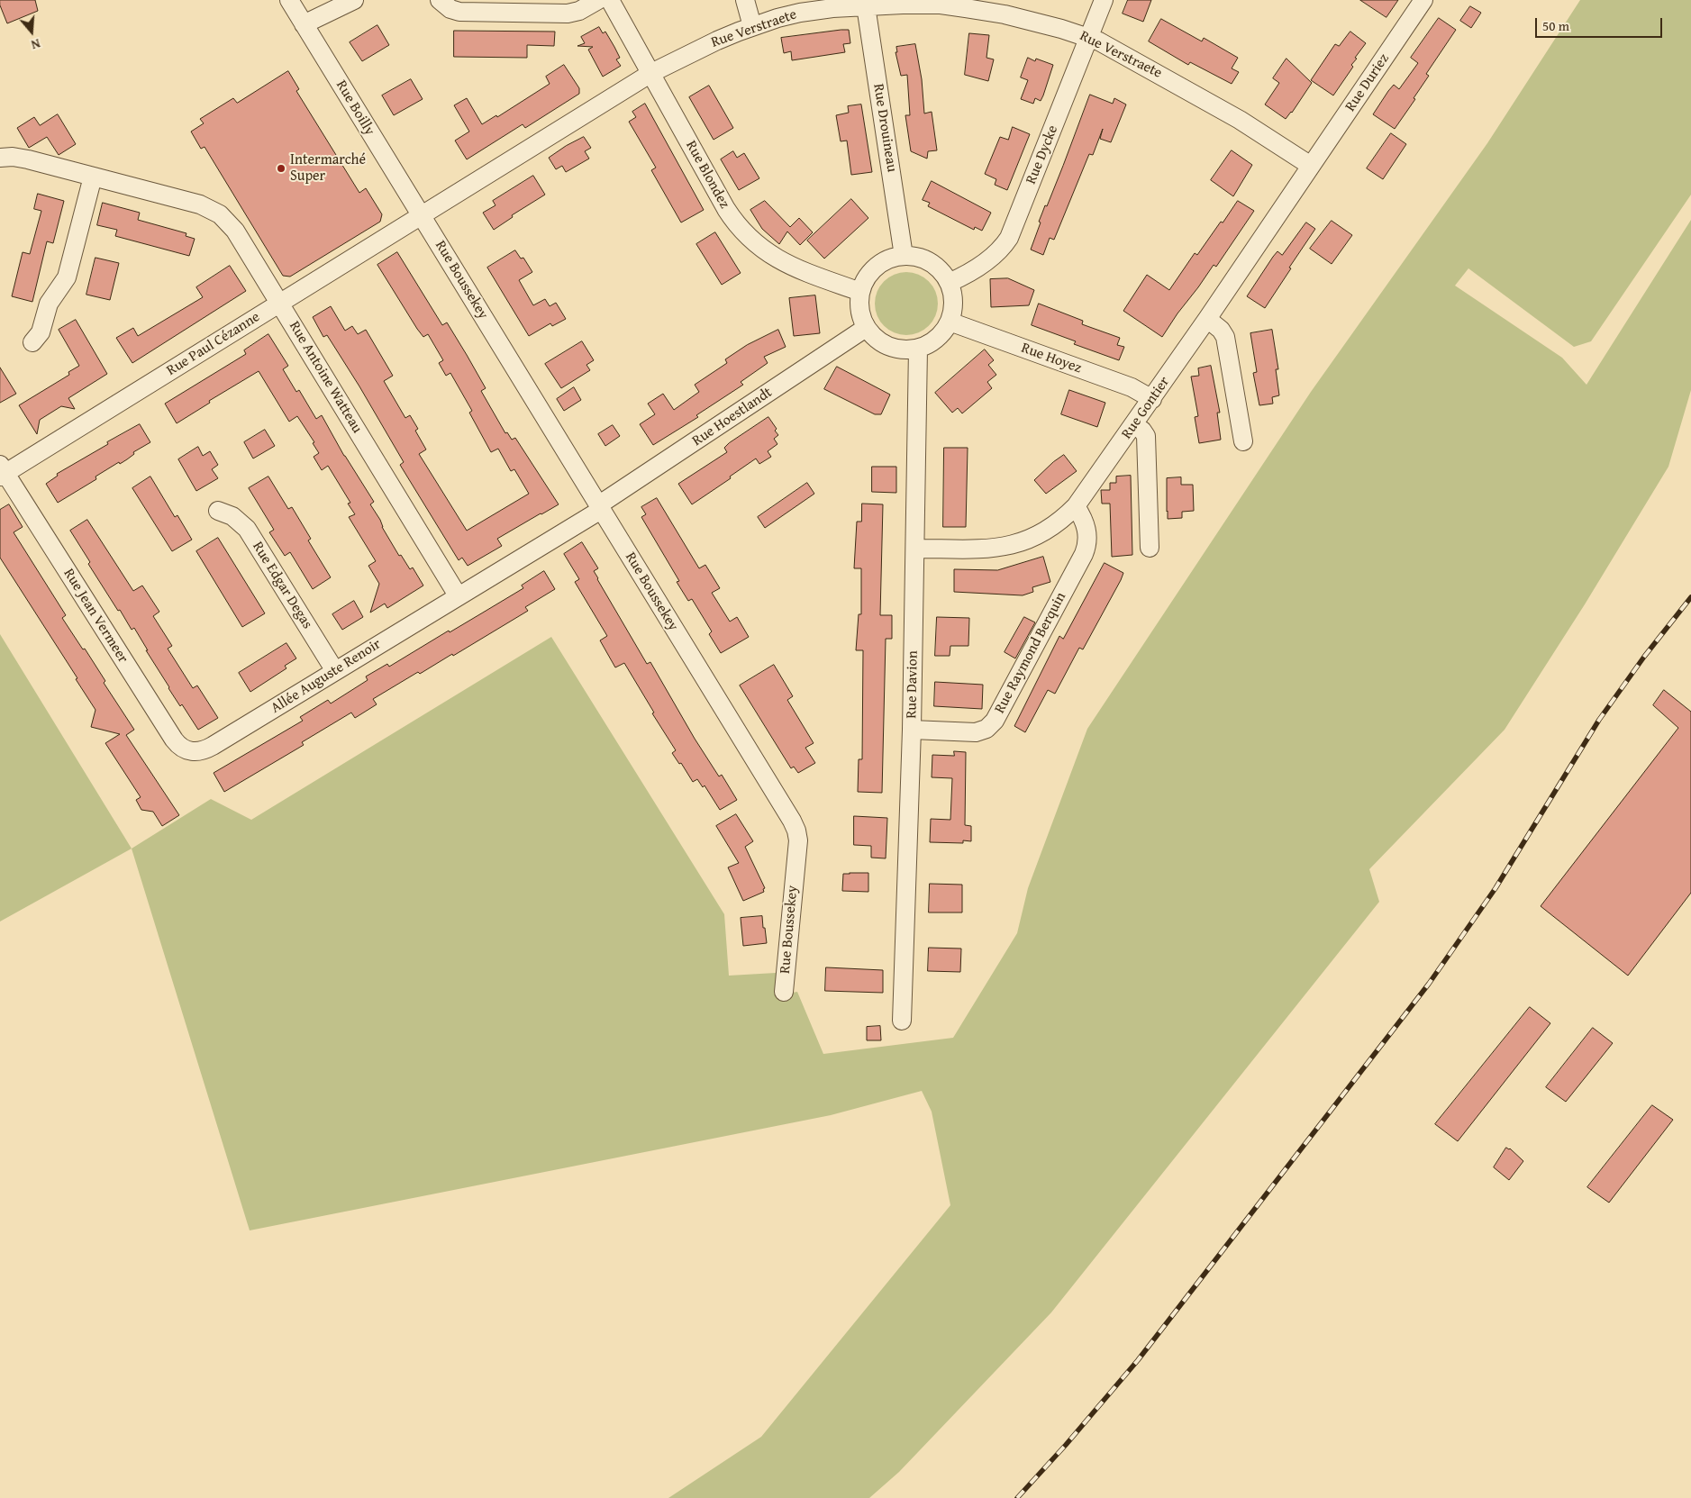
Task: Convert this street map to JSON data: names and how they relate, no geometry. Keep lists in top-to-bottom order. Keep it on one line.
{"streets":{"street":["Rue Verstraete","Rue Duriez","Rue Boilly","Rue Drouineau","Rue Dycke","Rue Blondez","Rue Boussekey","Rue Paul Cézanne","Rue Hoyez","Rue Antoine Watteau","Rue Gontier","Rue Hoestlandt","Rue Edgar Degas","Rue Jean Vermeer","Rue Raymond Berquin","Allée Auguste Renoir","Rue Davion"]},"crossings":[["Rue Verstraete","Rue Duriez"],["Rue Verstraete","Rue Boilly"],["Rue Verstraete","Rue Drouineau"],["Rue Verstraete","Rue Dycke"],["Rue Verstraete","Rue Blondez"],["Rue Verstraete","Rue Boussekey"],["Rue Verstraete","Rue Paul Cézanne"],["Rue Verstraete","Rue Gontier"],["Rue Duriez","Rue Gontier"],["Rue Boilly","Rue Boussekey"],["Rue Boilly","Rue Paul Cézanne"],["Rue Drouineau","Rue Dycke"],["Rue Drouineau","Rue Blondez"],["Rue Drouineau","Rue Hoyez"],["Rue Drouineau","Rue Hoestlandt"],["Rue Drouineau","Rue Davion"],["Rue Dycke","Rue Blondez"],["Rue Dycke","Rue Hoyez"],["Rue Dycke","Rue Hoestlandt"],["Rue Dycke","Rue Davion"],["Rue Blondez","Rue Hoyez"],["Rue Blondez","Rue Hoestlandt"],["Rue Blondez","Rue Davion"],["Rue Boussekey","Rue Paul Cézanne"],["Rue Boussekey","Rue Hoestlandt"],["Rue Paul Cézanne","Rue Antoine Watteau"],["Rue Paul Cézanne","Rue Jean Vermeer"],["Rue Hoyez","Rue Gontier"],["Rue Hoyez","Rue Hoestlandt"],["Rue Hoyez","Rue Davion"],["Rue Antoine Watteau","Allée Auguste Renoir"],["Rue Gontier","Rue Raymond Berquin"],["Rue Gontier","Rue Davion"],["Rue Hoestlandt","Rue Davion"],["Rue Edgar Degas","Allée Auguste Renoir"],["Rue Jean Vermeer","Allée Auguste Renoir"],["Rue Raymond Berquin","Rue Davion"]],"places":["Intermarché Super"],"scale_bar":"50 m","north":"bottom"}
